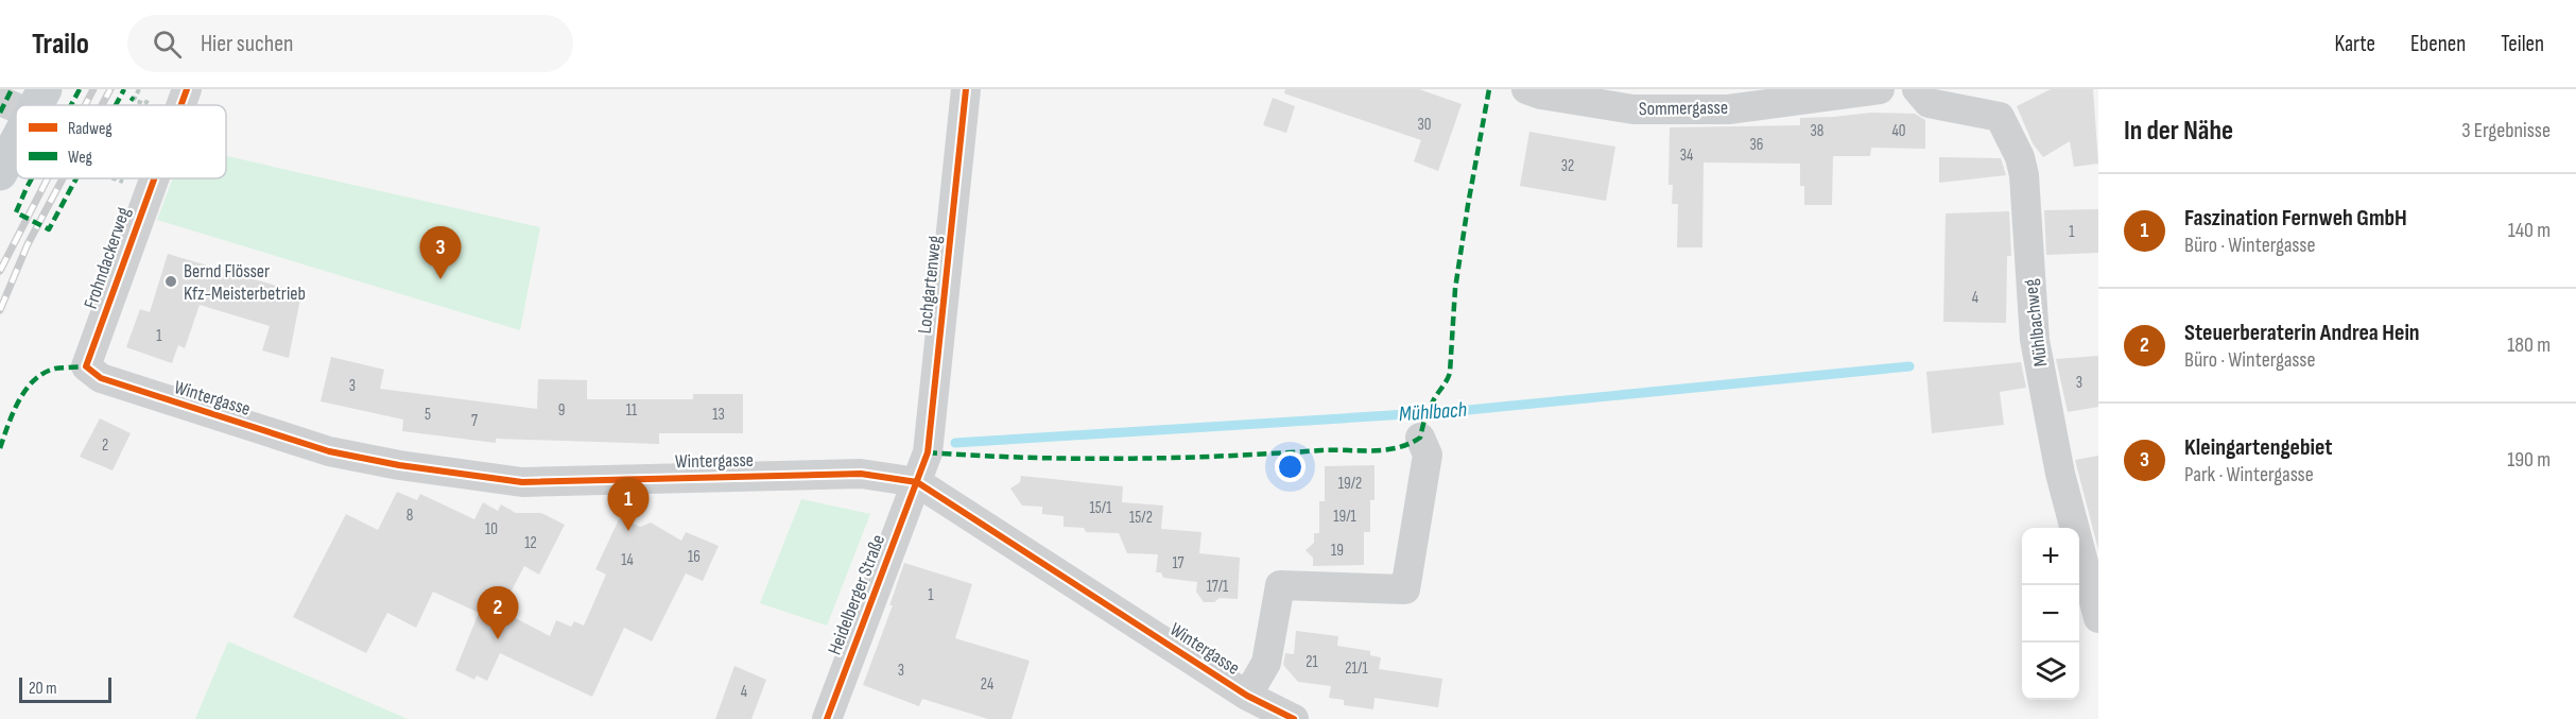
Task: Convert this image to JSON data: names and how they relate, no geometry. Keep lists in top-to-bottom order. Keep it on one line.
{"streets":{"street":["Sommergasse","Frohndackerweg","Lochgartenweg","Mühlbachweg","Wintergasse","Heidelberger Straße"]},"crossings":[["Frohndackerweg","Wintergasse"],["Lochgartenweg","Wintergasse"],["Lochgartenweg","Heidelberger Straße"],["Wintergasse","Heidelberger Straße"]],"water":["Mühlbach"],"places":["Bernd Flösser Kfz-Meisterbetrieb"],"house_numbers":["30","38","40","36","34","32","1","4","1","3","3","9","11","5","13","7","2","19/2","15/1","8","19/1","15/2","10","12","19","16","14","17","17/1","1","21","21/1","3","24","4"],"legend":["Radweg","Weg"],"scale_bar":"20 m","page":{"header":"Trailo","search":"Hier suchen","nav":["Karte","Ebenen","Teilen"],"heading":["In der Nähe","3 Ergebnisse"],"list":[{"mark":"1","name":"Faszination Fernweh GmbH","note":"Büro · Wintergasse","value":"140 m"},{"mark":"2","name":"Steuerberaterin Andrea Hein","note":"Büro · Wintergasse","value":"180 m"},{"mark":"3","name":"Kleingartengebiet","note":"Park · Wintergasse","value":"190 m"}],"pins":["3","1","2"],"map_buttons":["+","−"],"scale":"20 m"}}
